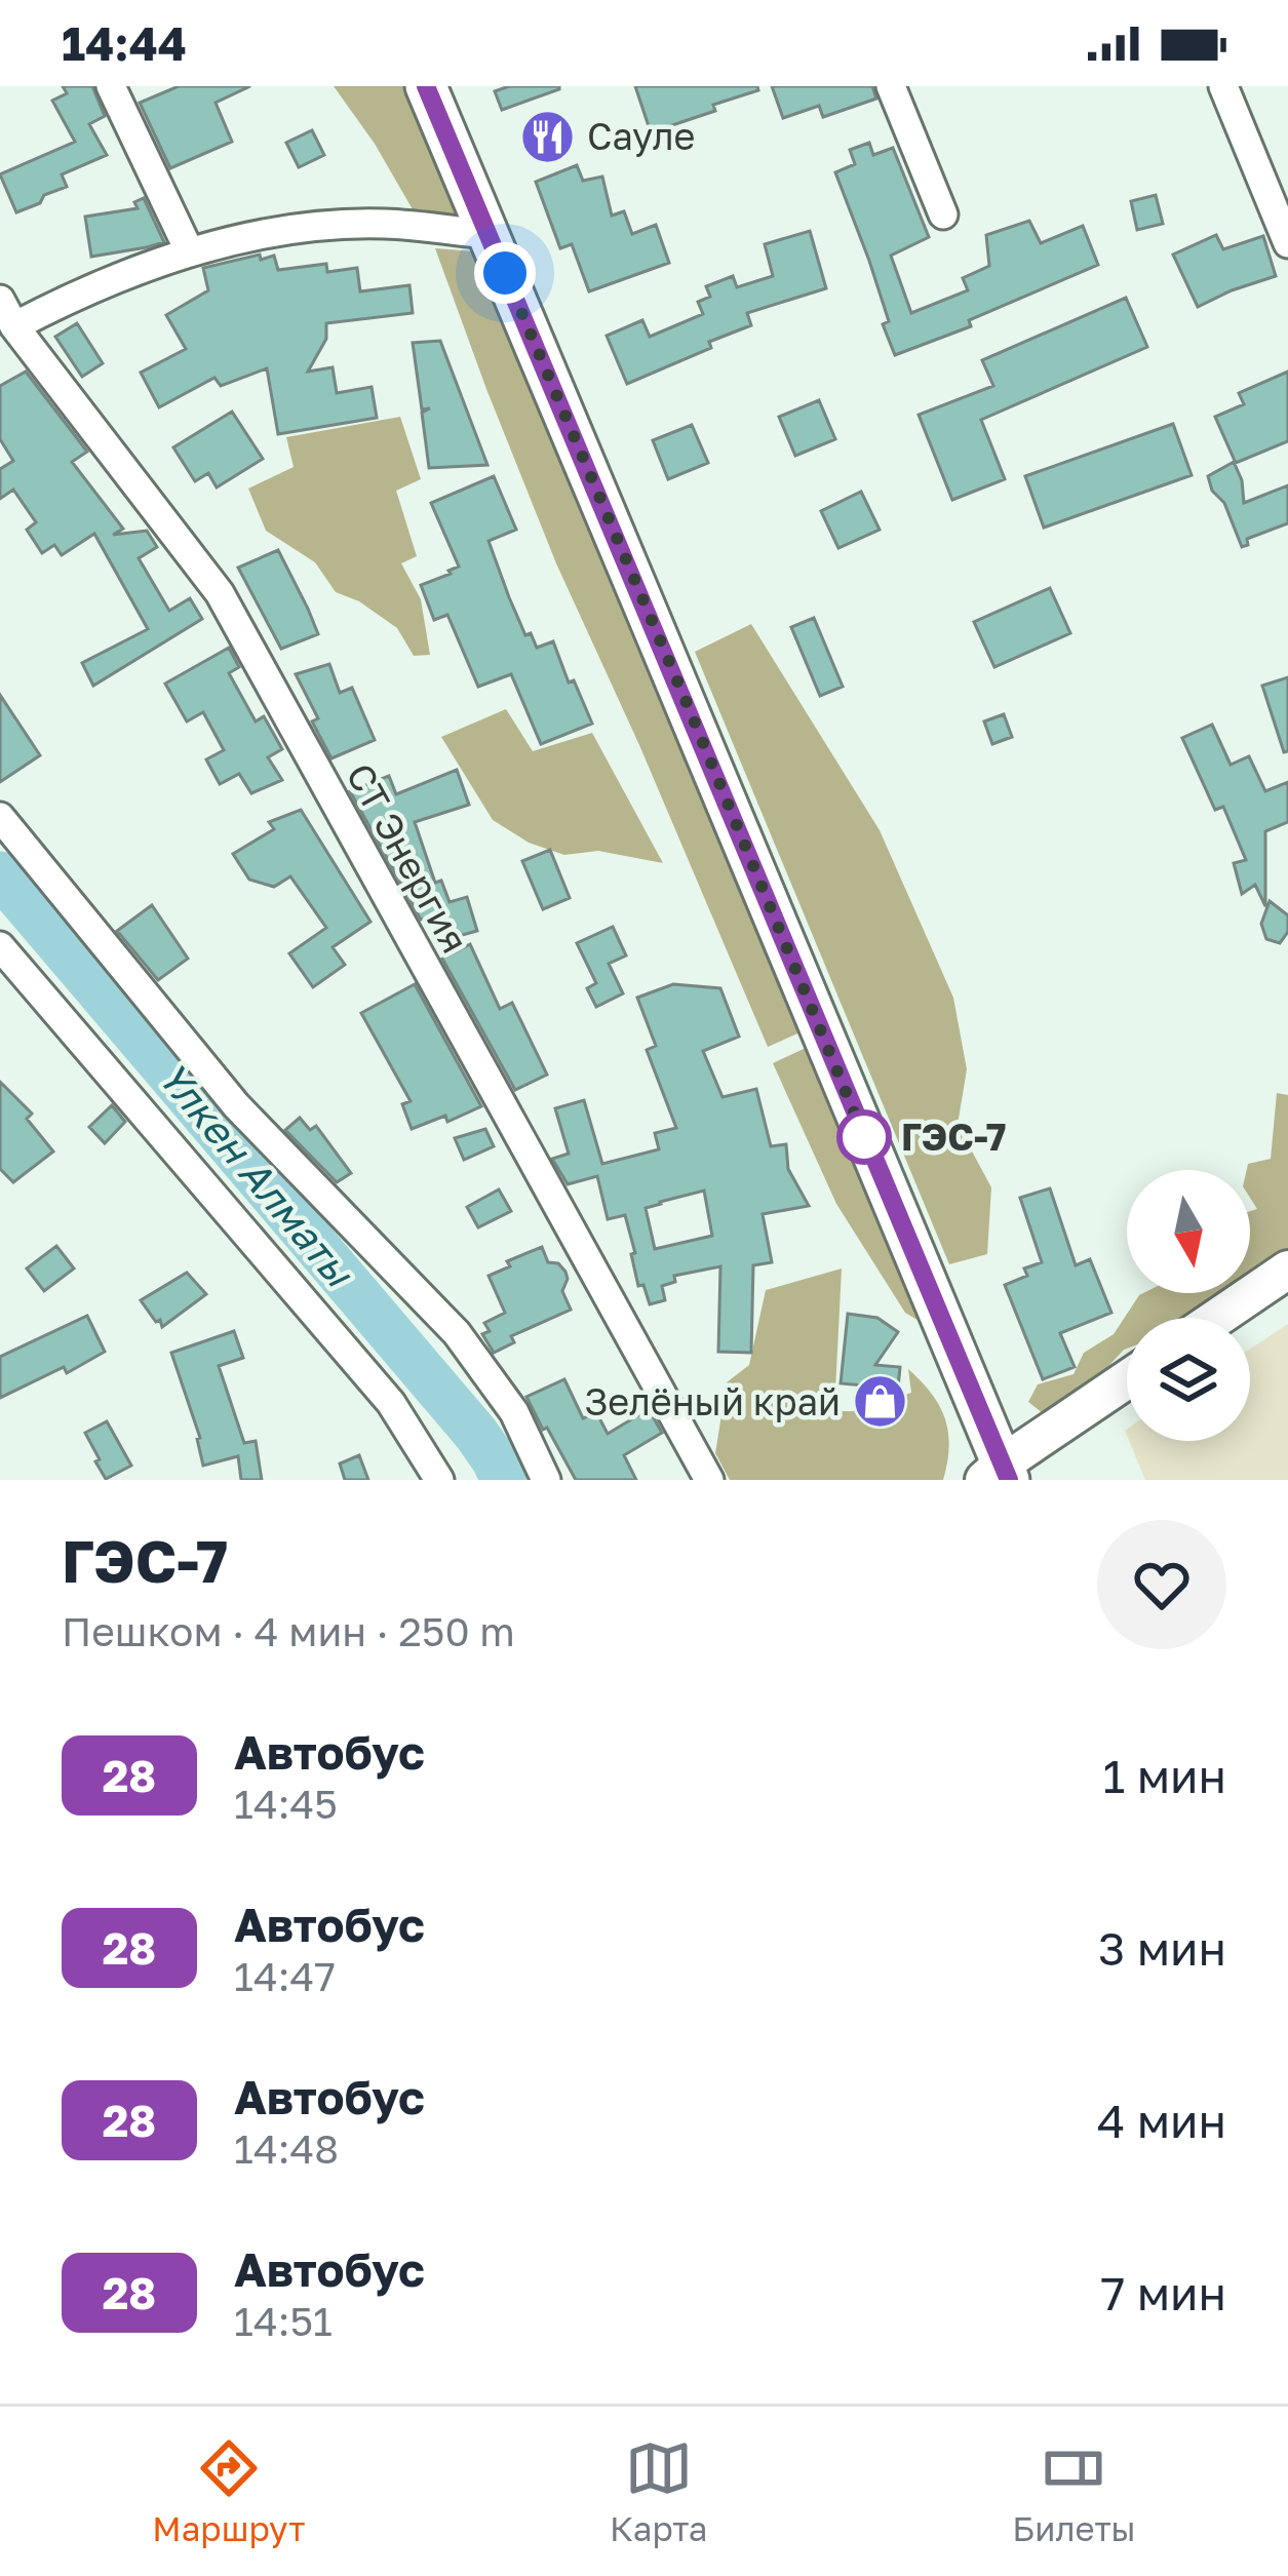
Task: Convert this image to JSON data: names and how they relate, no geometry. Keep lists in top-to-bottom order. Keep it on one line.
{"streets":{"street":["СТ Энергия"]},"water":["Үлкен Алматы"],"places":{"restaurant":["Сауле"],"other":["ГЭС-7"],"shop":["Зелёный край"]},"lines":["bus line 28"],"north":"bottom","page":{"status":"14:44","heading":["ГЭС-7","Пешком · 4 мин · 250 m"],"list":[{"mark":"28","name":"Автобус","note":"14:45","value":"1 мин"},{"mark":"28","name":"Автобус","note":"14:47","value":"3 мин"},{"mark":"28","name":"Автобус","note":"14:48","value":"4 мин"},{"mark":"28","name":"Автобус","note":"14:51","value":"7 мин"}],"tabs":["Маршрут","Карта","Билеты"]}}
